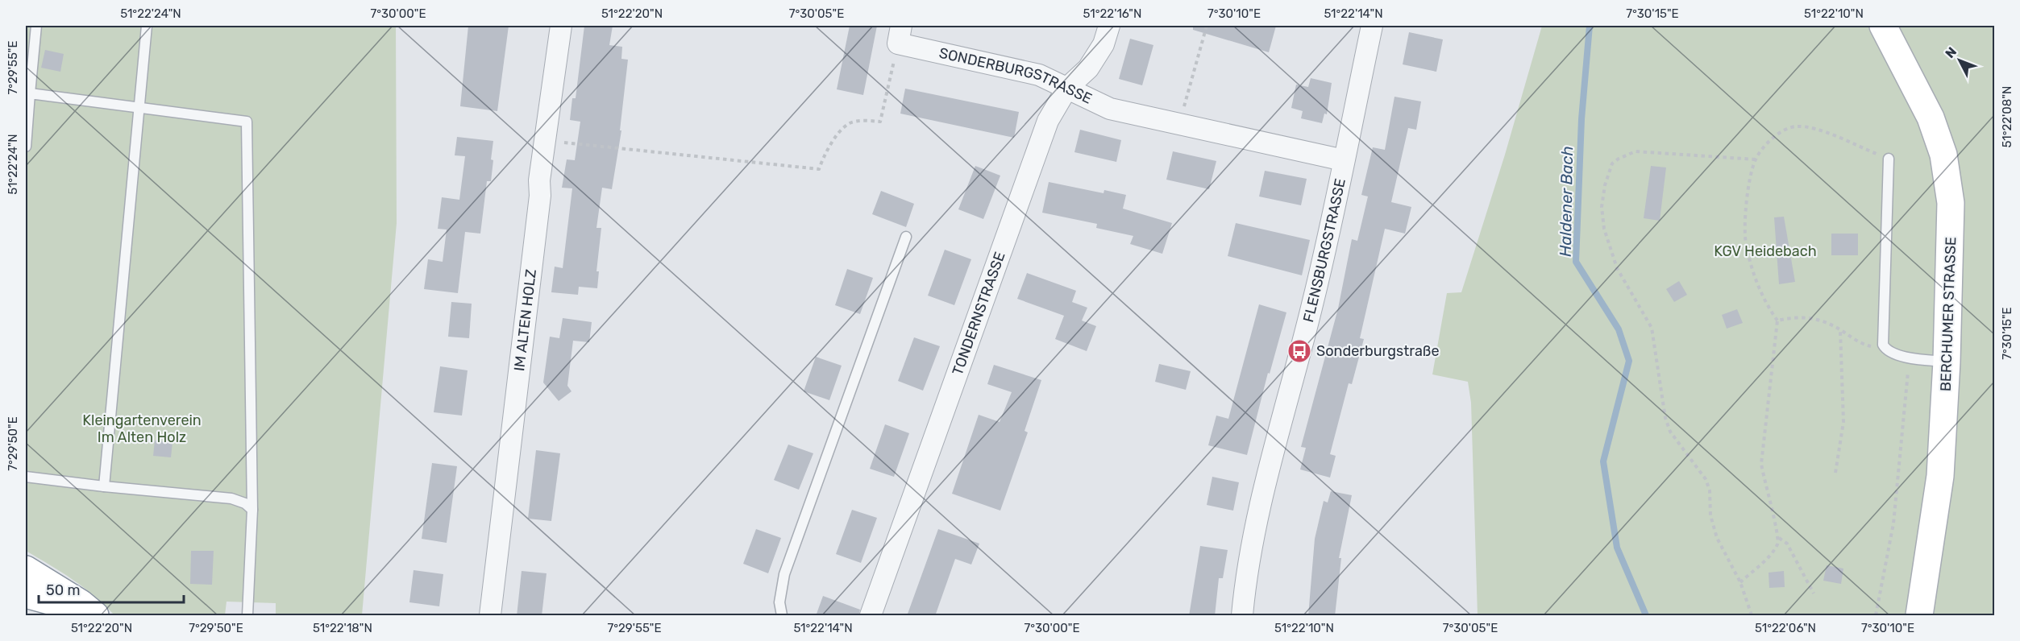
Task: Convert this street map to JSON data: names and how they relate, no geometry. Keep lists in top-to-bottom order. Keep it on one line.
{"streets":{"main road":["BERCHUMER STRASSE"],"street":["SONDERBURGSTRASSE","FLENSBURGSTRASSE","TONDERNSTRASSE","IM ALTEN HOLZ"]},"crossings":[["SONDERBURGSTRASSE","FLENSBURGSTRASSE"],["SONDERBURGSTRASSE","TONDERNSTRASSE"]],"water":["Haldener Bach"],"parks":["KGV Heidebach","Kleingartenverein Im Alten Holz"],"places":{"bus stop":["Sonderburgstraße"]},"scale_bar":"50 m","north":"top left","coordinates":["51°22'24\"N","7°30'00\"E","51°22'20\"N","7°30'05\"E","51°22'16\"N","7°30'10\"E","51°22'14\"N","7°30'15\"E","51°22'10\"N","7°29'55\"E","51°22'08\"N","7°29'50\"E","51°22'18\"N","51°22'06\"N"]}
